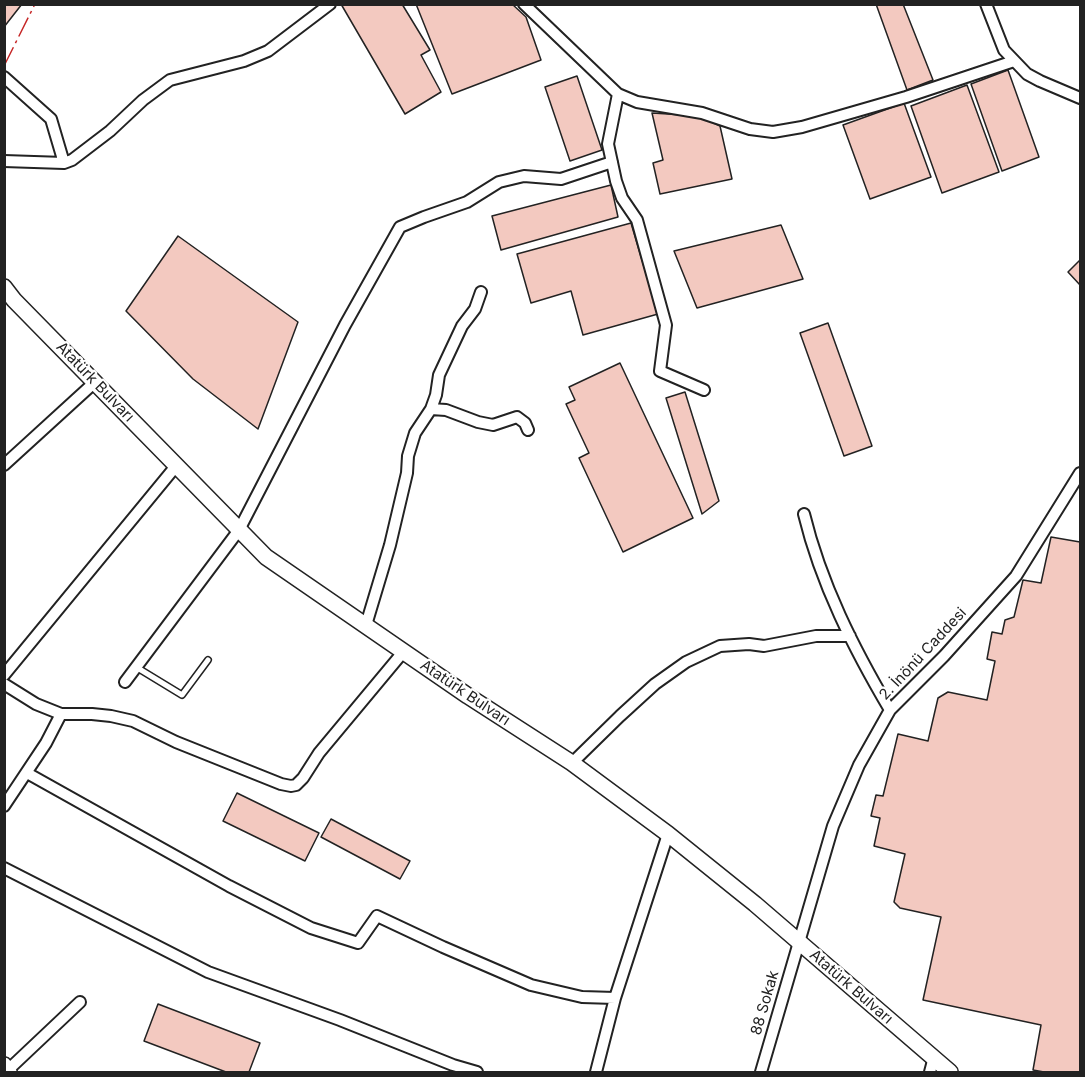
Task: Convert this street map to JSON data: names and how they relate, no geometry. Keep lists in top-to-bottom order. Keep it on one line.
{"streets":{"street":["Atatürk Bulvarı","2. İnönü Caddesi","88 Sokak"]},"crossings":[["Atatürk Bulvarı","2. İnönü Caddesi"],["Atatürk Bulvarı","88 Sokak"],["2. İnönü Caddesi","88 Sokak"]]}
